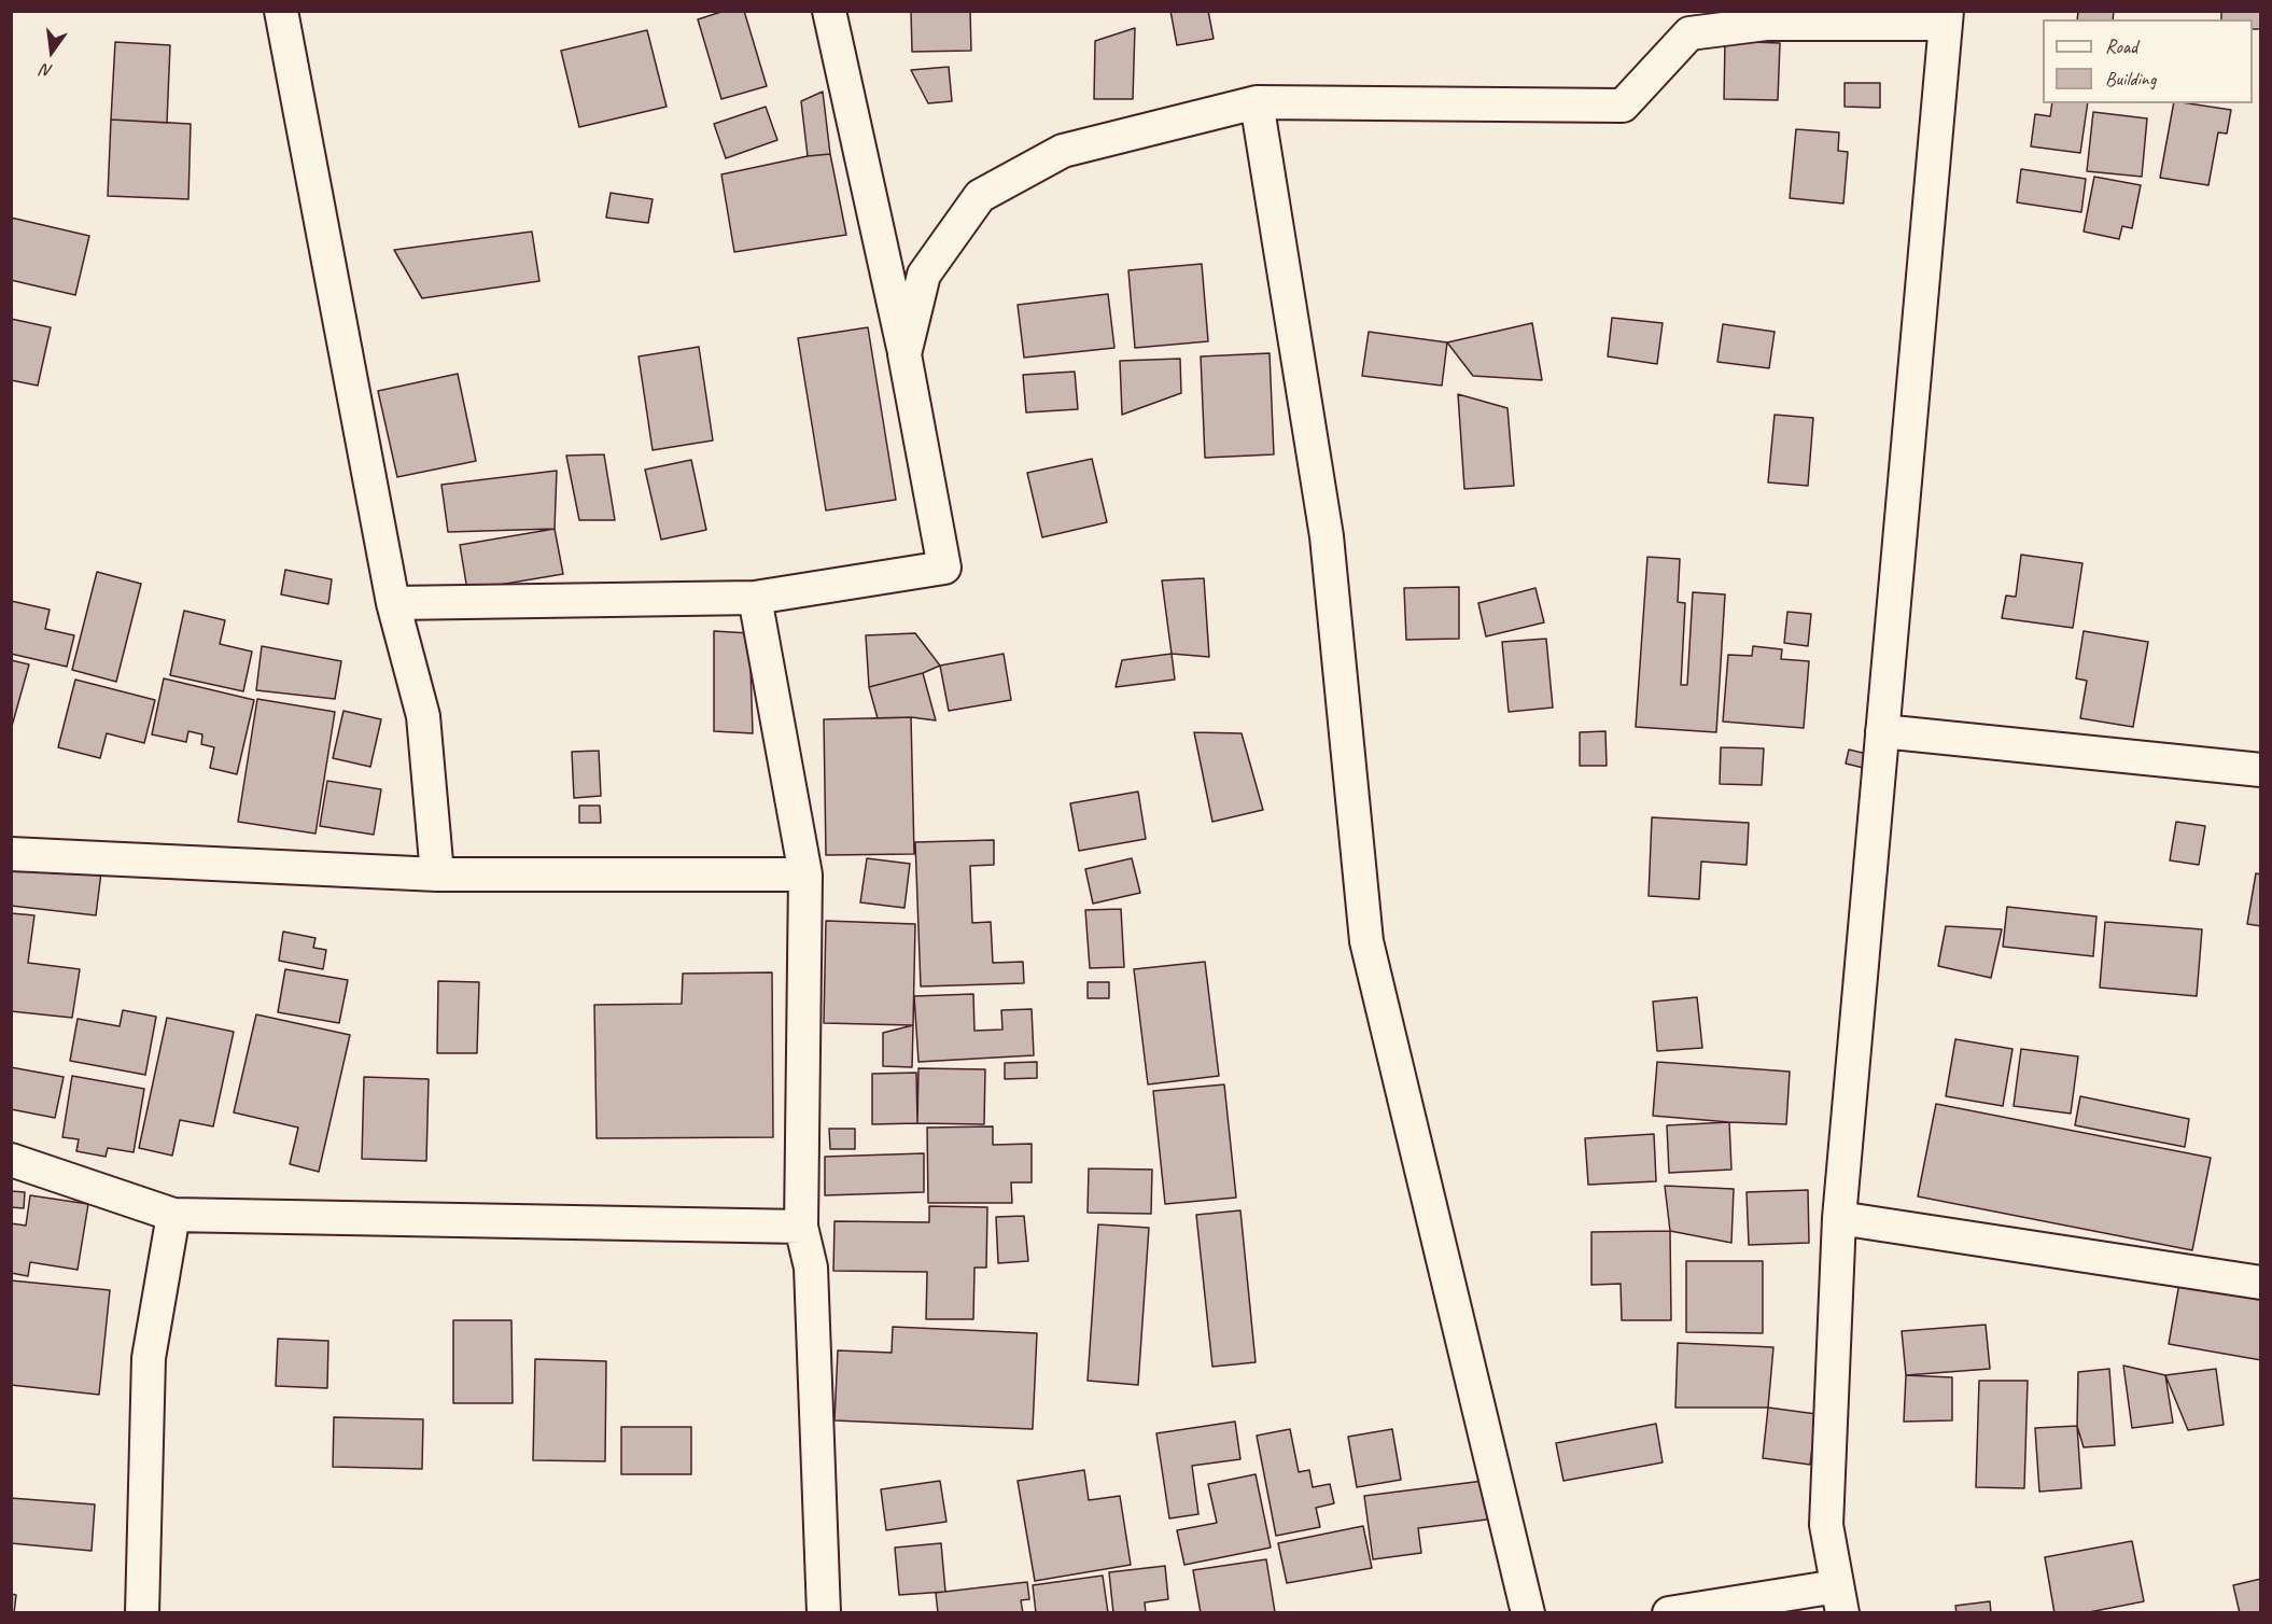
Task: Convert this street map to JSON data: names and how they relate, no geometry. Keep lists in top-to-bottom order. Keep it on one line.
{"legend":["Road","Building"],"north":"bottom"}
